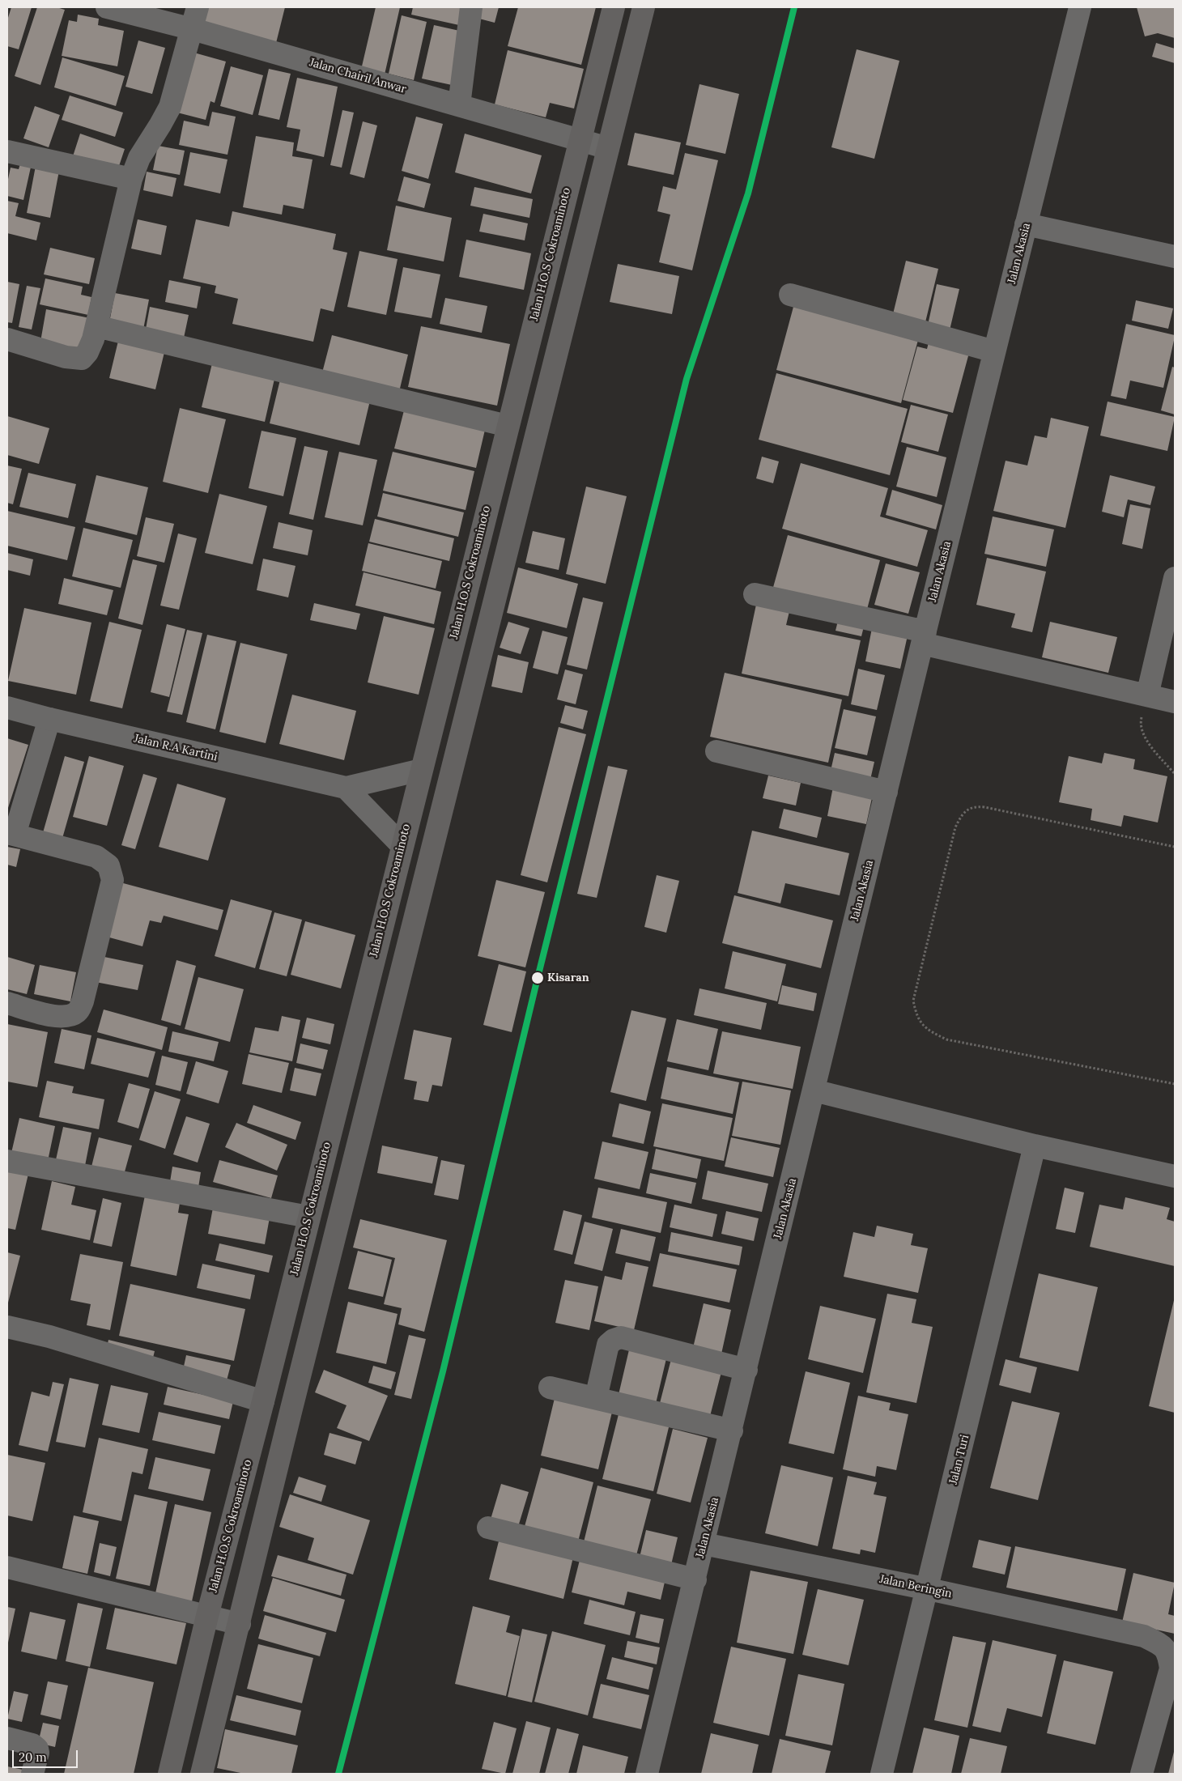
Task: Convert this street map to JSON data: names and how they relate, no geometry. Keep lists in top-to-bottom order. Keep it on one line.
{"streets":{"main road":["Jalan H.O.S Cokroaminoto"],"street":["Jalan Chairil Anwar","Jalan Akasia","Jalan R.A Kartini","Jalan Turi","Jalan Beringin"]},"crossings":[["Jalan Chairil Anwar","Jalan H.O.S Cokroaminoto"],["Jalan Akasia","Jalan Beringin"],["Jalan Turi","Jalan Beringin"]],"places":["Kisaran"],"scale_bar":"20 m"}
